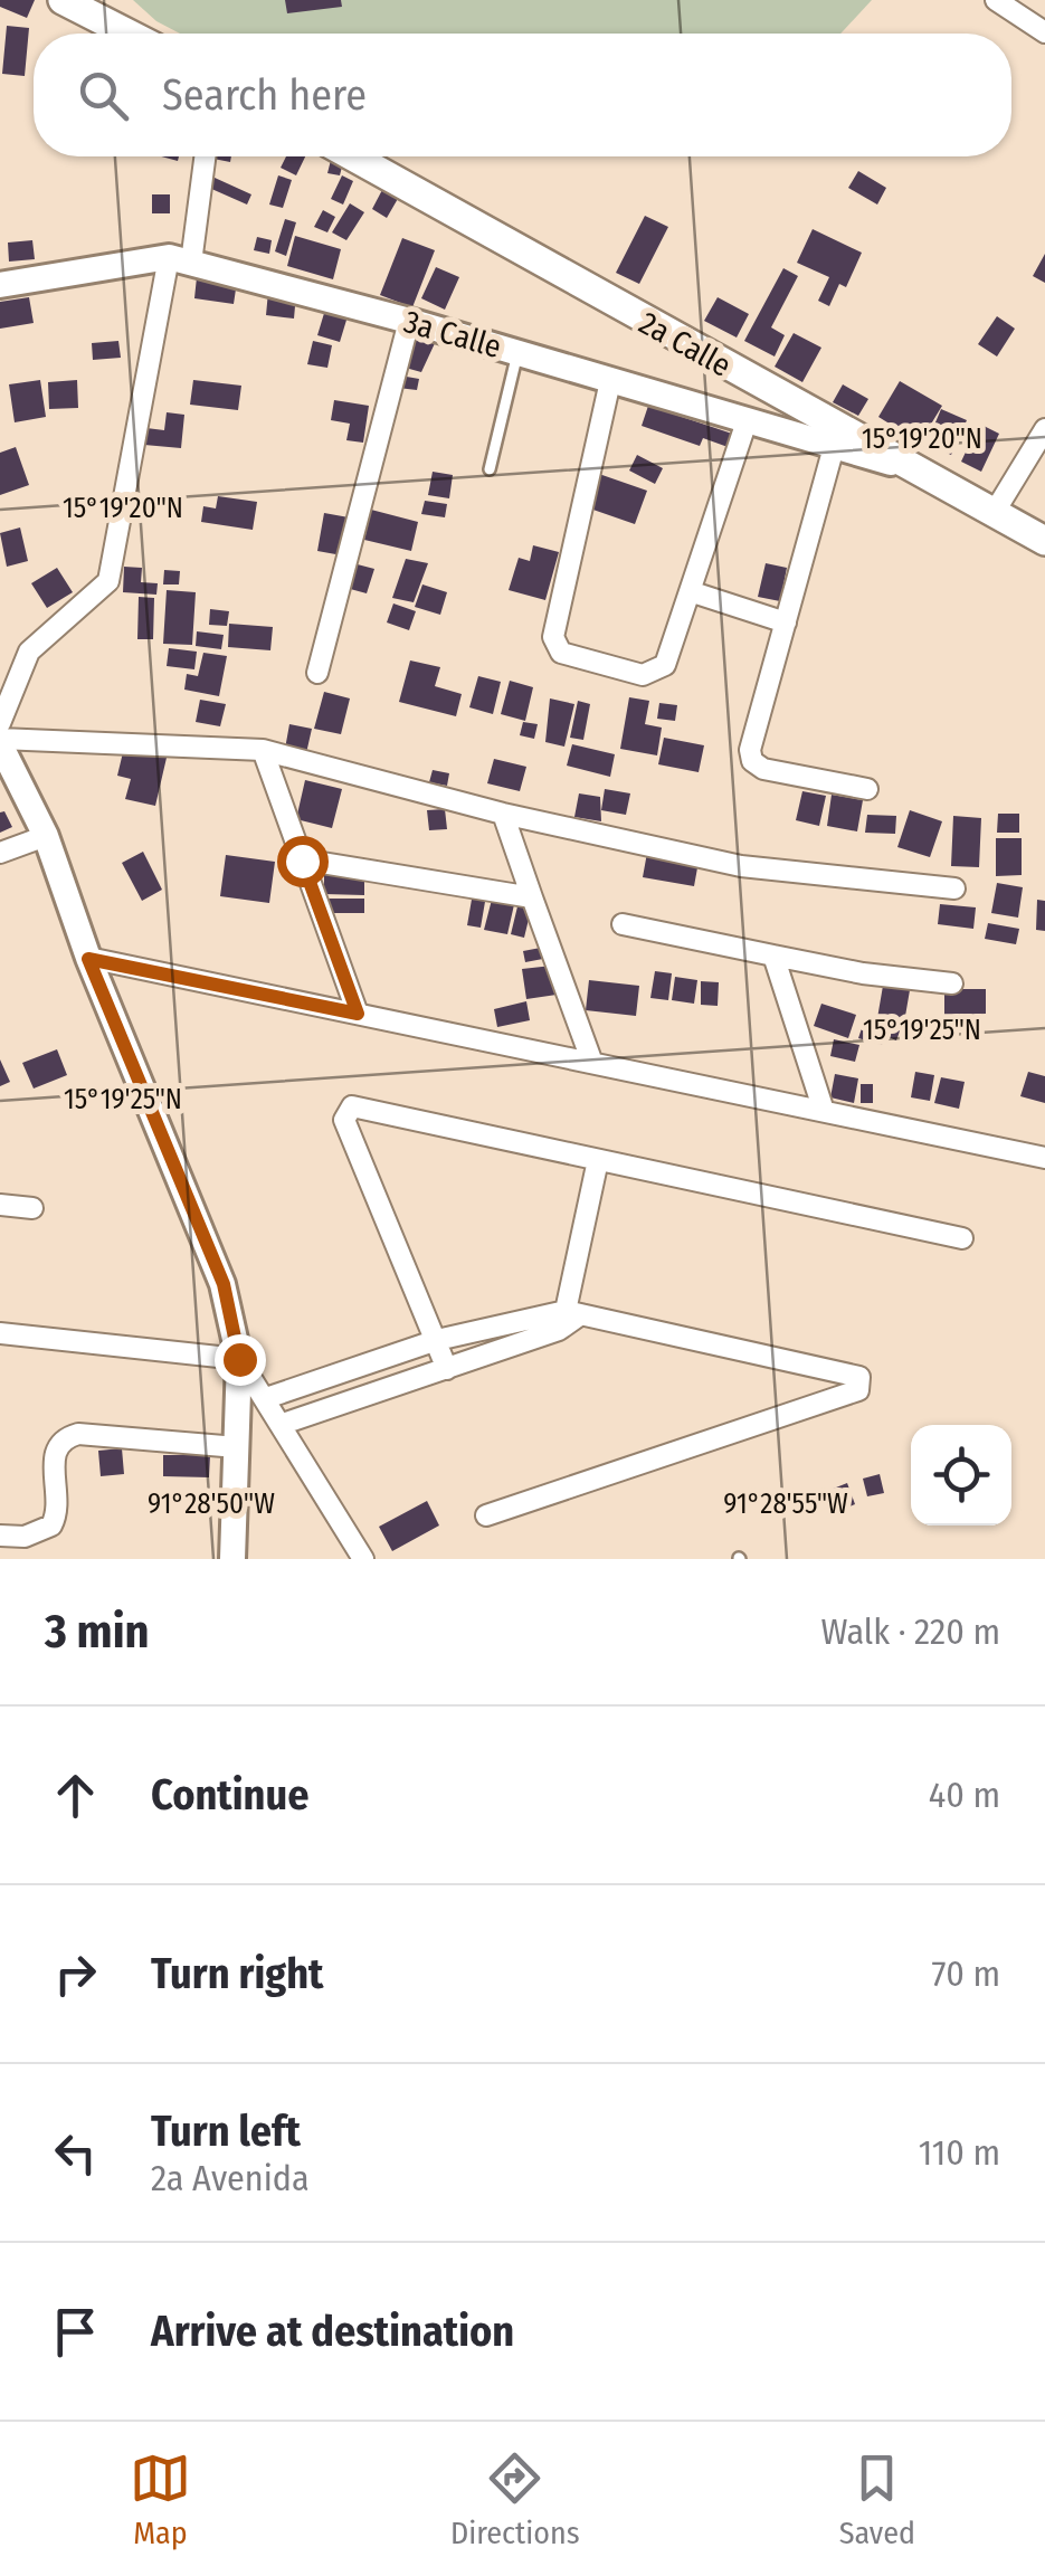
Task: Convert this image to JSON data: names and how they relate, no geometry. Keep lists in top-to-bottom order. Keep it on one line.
{"streets":{"main road":["2a Calle"],"street":["3a Calle"]},"crossings":[["3a Calle","2a Calle"]],"page":{"search":"Search here","heading":["3 min","Walk · 220 m"],"list":[["Continue","40 m"],["Turn right","70 m"],["Turn left","2a Avenida","110 m"],"Arrive at destination"],"nav":["Map","Directions","Saved"]},"coordinates":["15°19'20\"N","15°19'25\"N","91°28'50\"W","91°28'55\"W"]}
